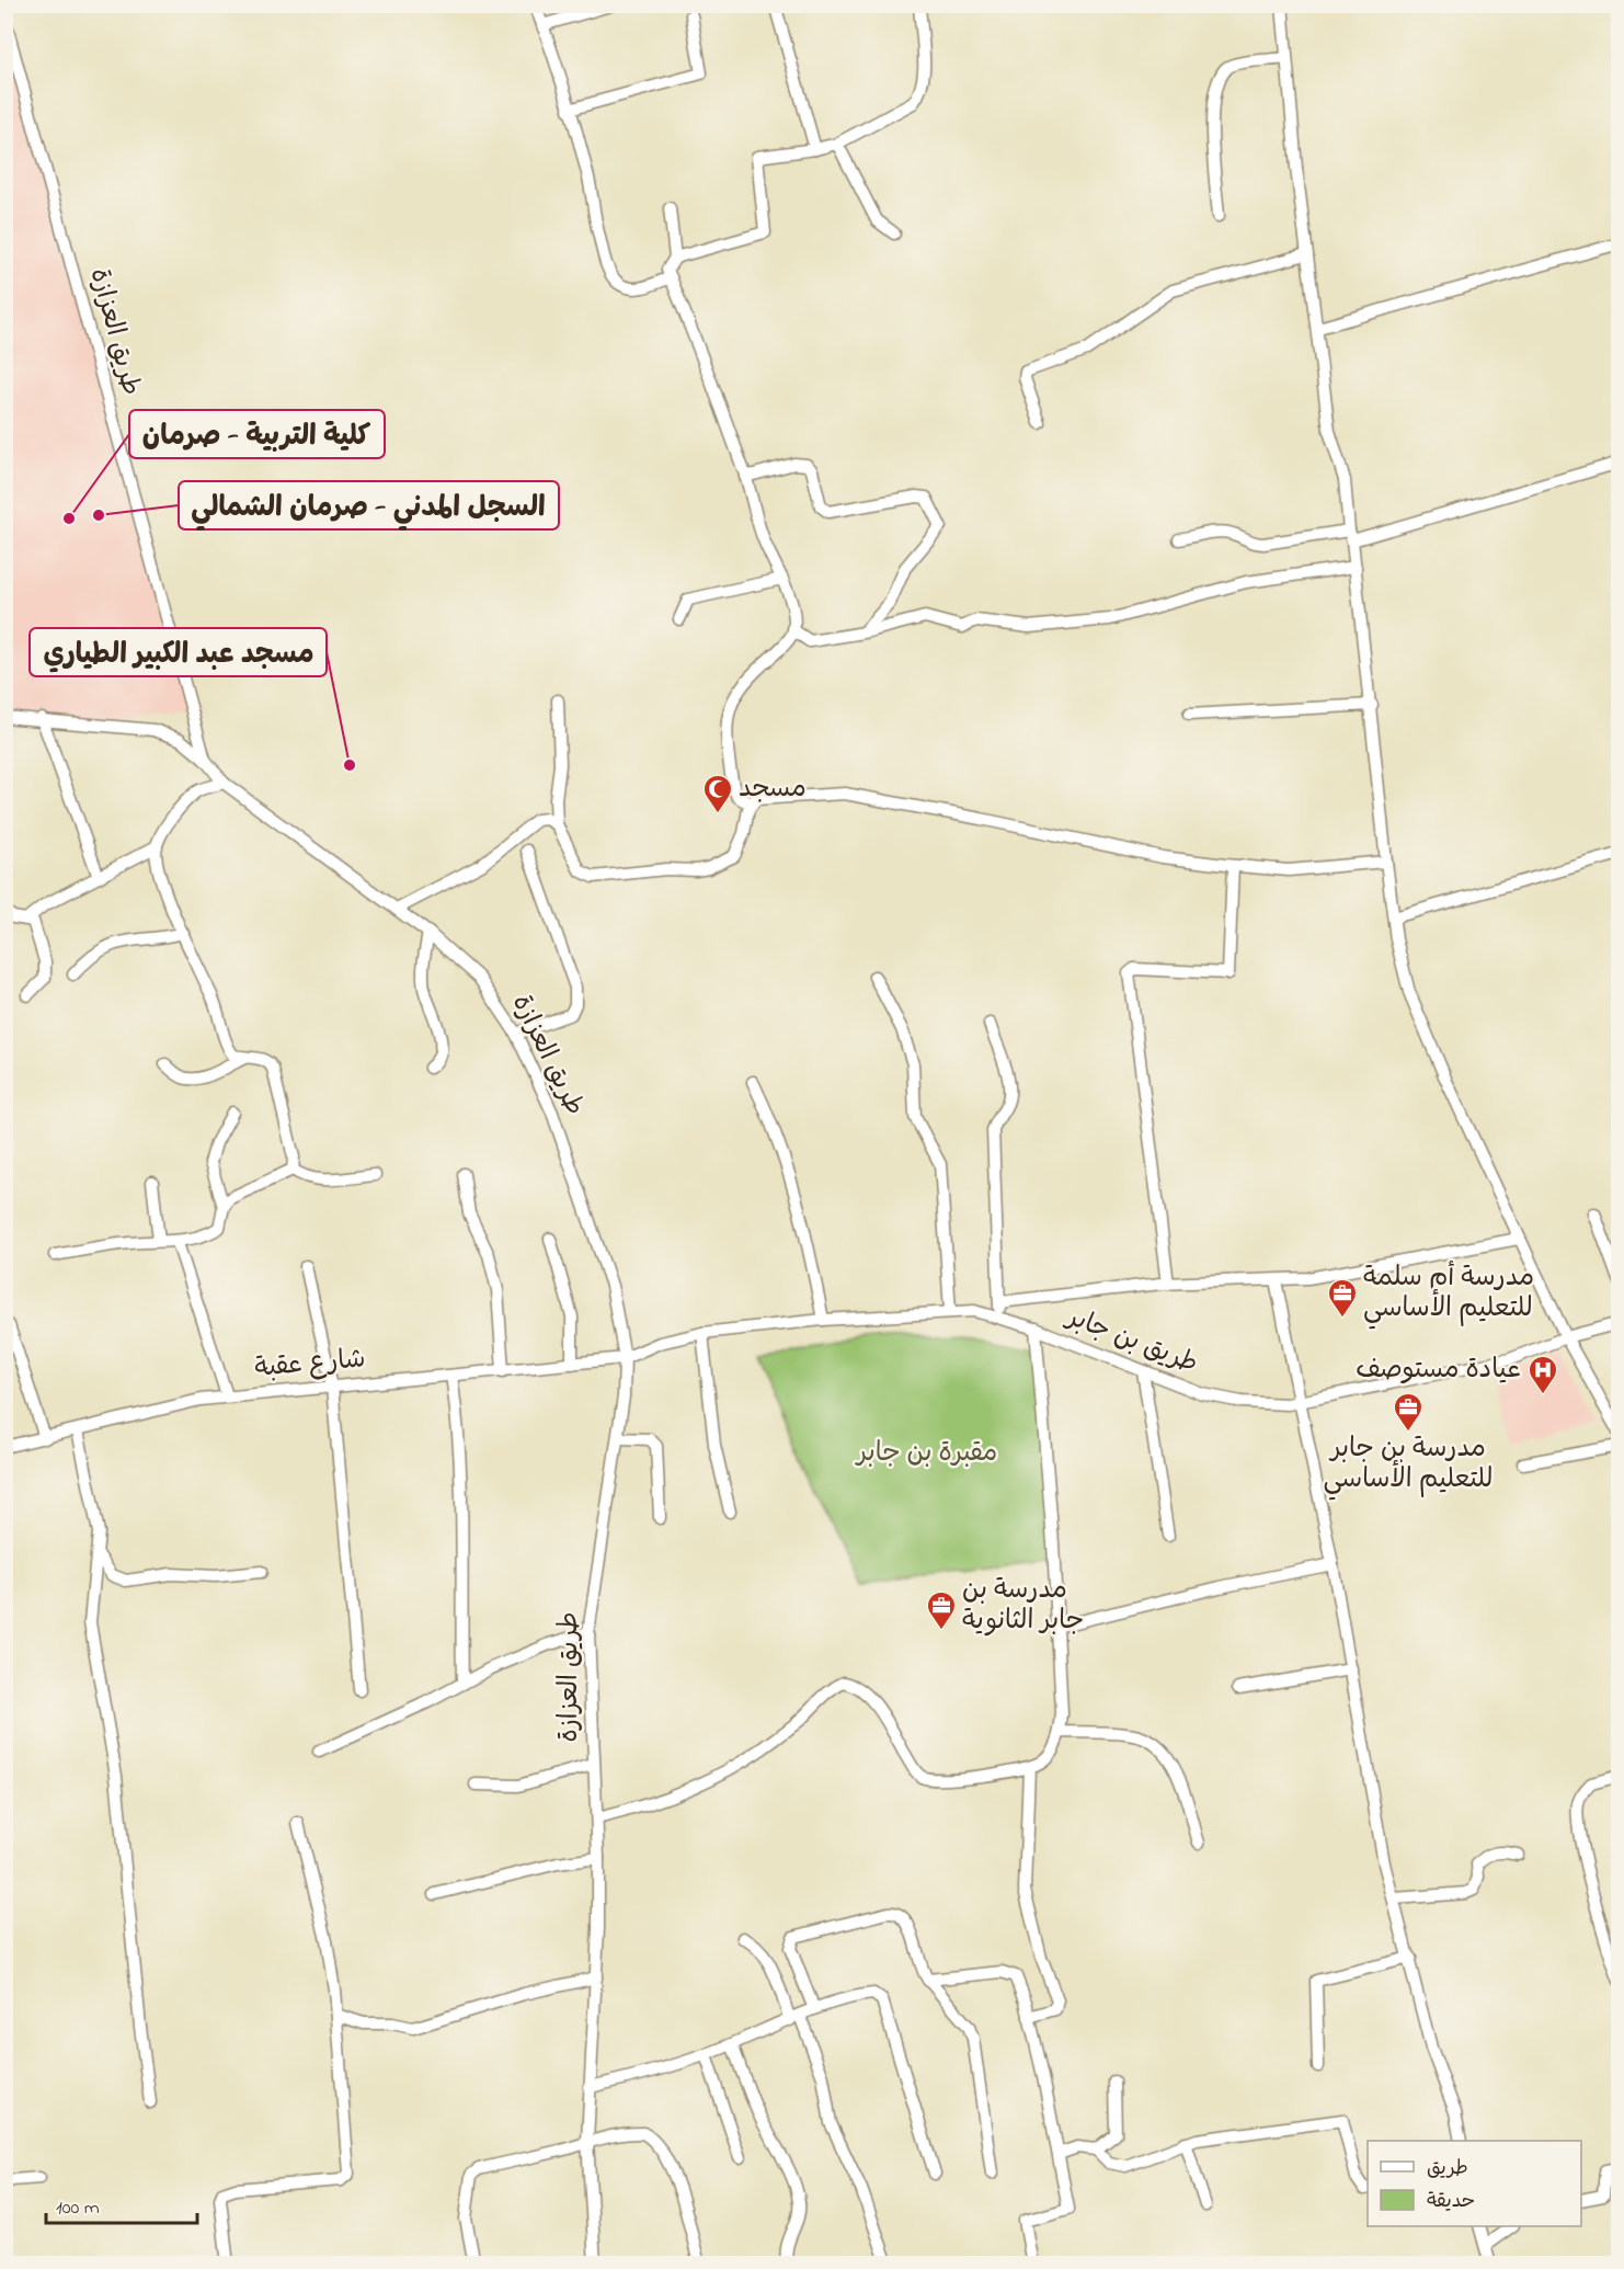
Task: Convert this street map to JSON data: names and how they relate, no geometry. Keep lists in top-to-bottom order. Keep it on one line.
{"streets":{"street":["طريق العزازة","طريق بن جابر","شارع عقبة"]},"crossings":[["طريق العزازة","طريق بن جابر"],["طريق العزازة","شارع عقبة"],["طريق بن جابر","شارع عقبة"]],"parks":["مقبرة بن جابر"],"places":{"other":["السجل المدني - صرمان الشمالي","كلية التربية - صرمان","مسجد عبد الكبير الطياري"],"mosque":["مسجد"],"office":["مدرسة أم سلمة للتعليم الأساسي","مدرسة بن جابر للتعليم الأساسي","مدرسة بن جابر الثانوية"],"hospital":["عيادة مستوصف"]},"legend":["طريق","حديقة"],"scale_bar":"100 m"}
